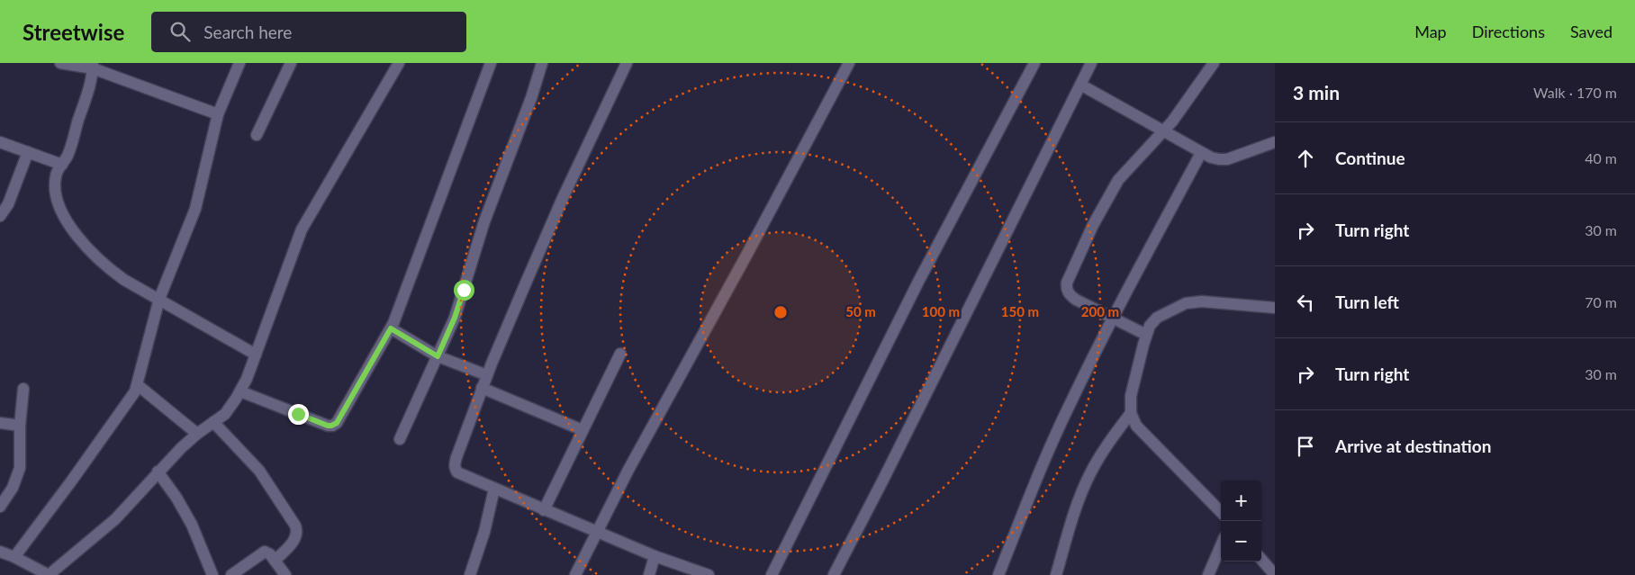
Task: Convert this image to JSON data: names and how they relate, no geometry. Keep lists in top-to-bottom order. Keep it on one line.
{"page":{"header":"Streetwise","search":"Search here","nav":["Map","Directions","Saved"],"heading":["3 min","Walk · 170 m"],"list":[["Continue","40 m"],["Turn right","30 m"],["Turn left","70 m"],["Turn right","30 m"],"Arrive at destination"],"map_buttons":["+","−"]},"rings":["50 m","100 m","150 m","200 m"]}
